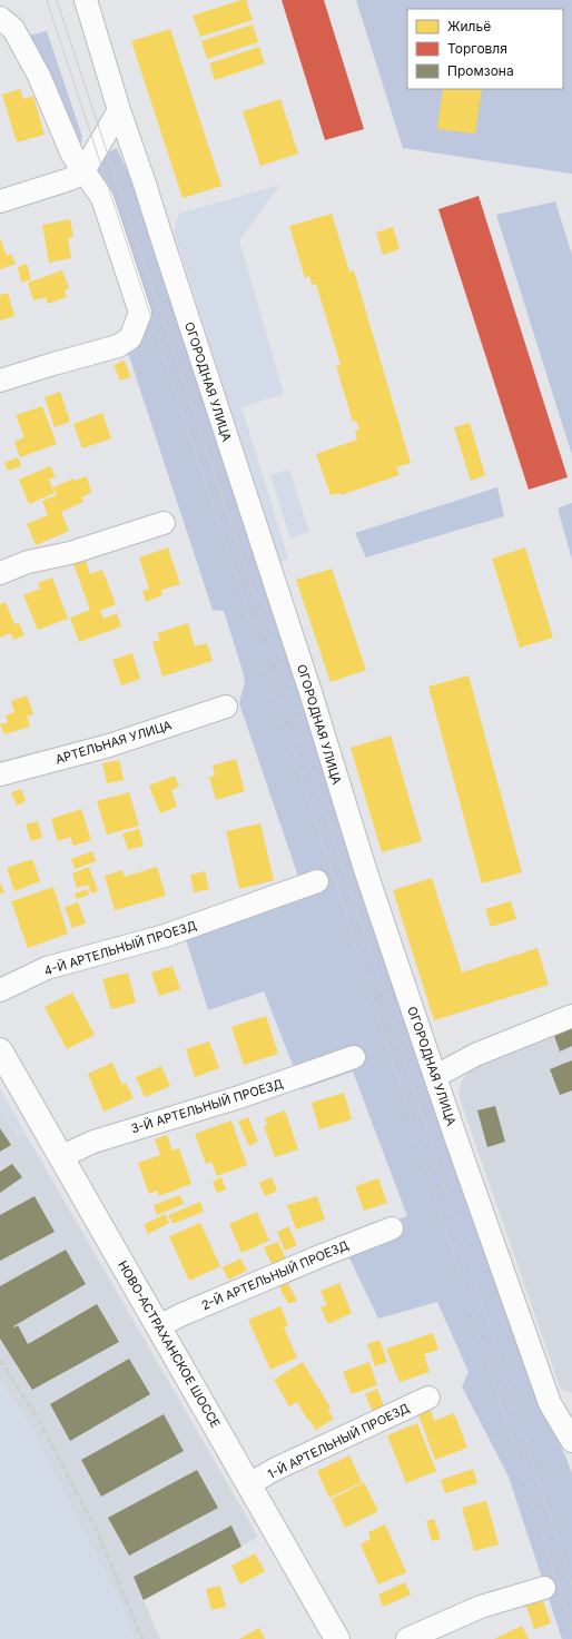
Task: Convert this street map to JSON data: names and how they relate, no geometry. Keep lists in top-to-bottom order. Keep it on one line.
{"streets":{"main road":["НОВО-АСТРАХАНСКОЕ ШОССЕ"],"street":["ОГОРОДНАЯ УЛИЦА","АРТЕЛЬНАЯ УЛИЦА","4-Й АРТЕЛЬНЫЙ ПРОЕЗД","3-Й АРТЕЛЬНЫЙ ПРОЕЗД","2-Й АРТЕЛЬНЫЙ ПРОЕЗД","1-Й АРТЕЛЬНЫЙ ПРОЕЗД"]},"crossings":[["3-Й АРТЕЛЬНЫЙ ПРОЕЗД","НОВО-АСТРАХАНСКОЕ ШОССЕ"],["2-Й АРТЕЛЬНЫЙ ПРОЕЗД","НОВО-АСТРАХАНСКОЕ ШОССЕ"],["НОВО-АСТРАХАНСКОЕ ШОССЕ","1-Й АРТЕЛЬНЫЙ ПРОЕЗД"]],"legend":["Жильё","Торговля","Промзона"]}
